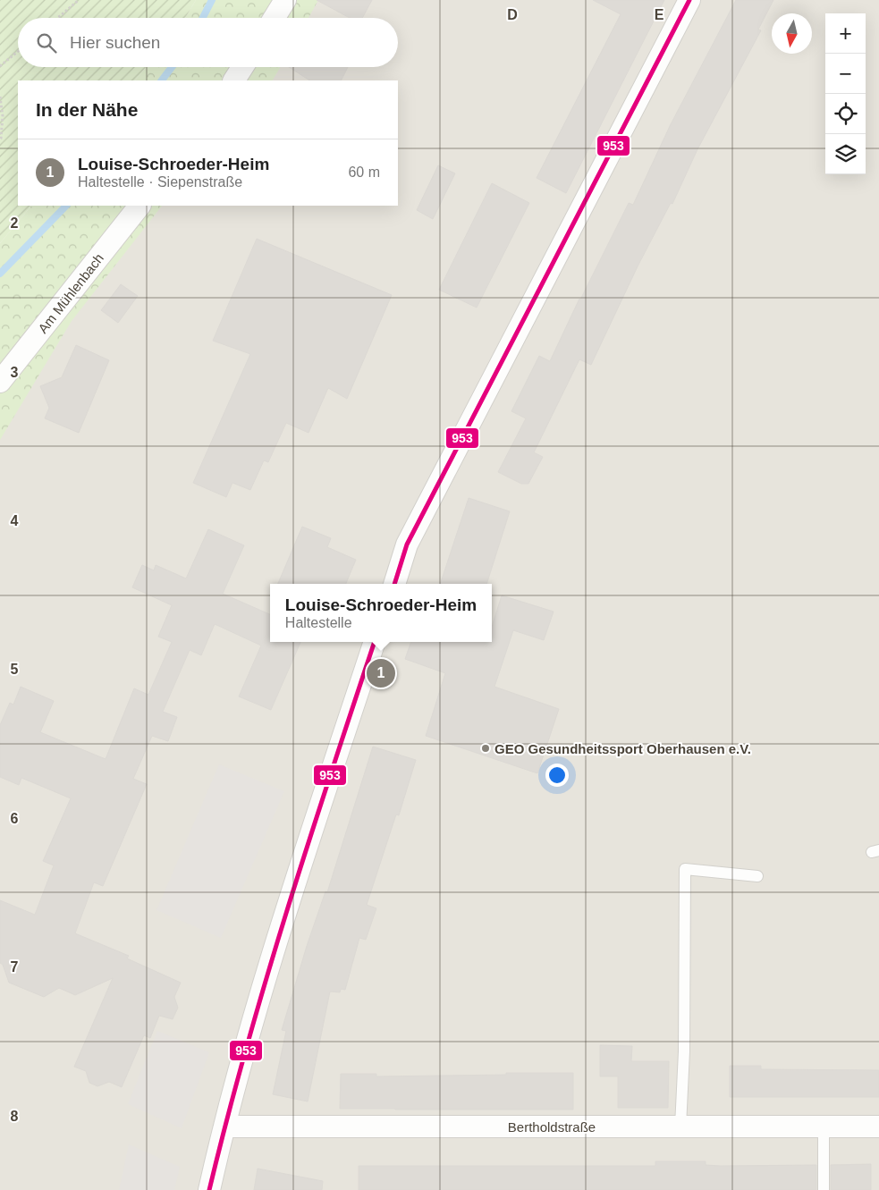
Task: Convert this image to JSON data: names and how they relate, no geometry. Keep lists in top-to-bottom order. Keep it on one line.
{"streets":{"street":["Am Mühlenbach","Bertholdstraße"]},"places":["GEO Gesundheitssport Oberhausen e.V."],"lines":["transit line 953"],"north":"bottom","page":{"map_buttons":["+","−"],"search":"Hier suchen","heading":"In der Nähe","list":[{"mark":"1","name":"Louise-Schroeder-Heim","note":"Haltestelle · Siepenstraße","value":"60 m"}],"popup":["Louise-Schroeder-Heim","Haltestelle"],"pins":"1"},"grid":{"columns":["D","E"],"rows":["2","3","4","5","6","7","8"]}}
